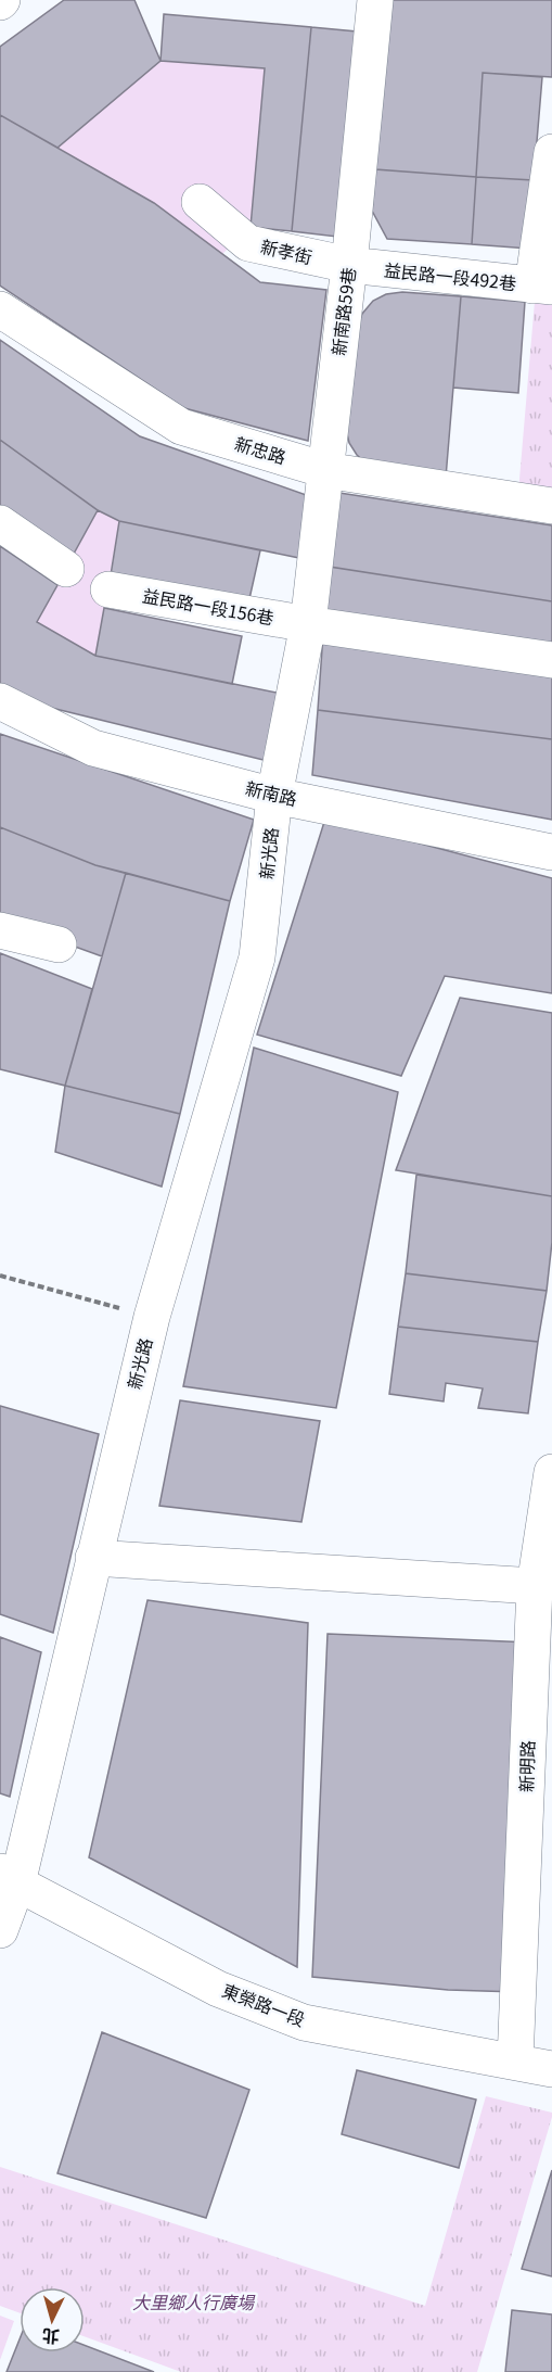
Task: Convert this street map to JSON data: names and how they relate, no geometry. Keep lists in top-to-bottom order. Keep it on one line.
{"streets":{"street":["新孝街","益民路一段492巷","新南路59巷","新忠路","益民路一段156巷","新南路","新光路","新明路","東榮路一段"]},"crossings":[["新孝街","益民路一段492巷"],["新孝街","新南路59巷"],["益民路一段492巷","新南路59巷"],["新南路59巷","新忠路"],["新南路59巷","益民路一段156巷"],["新南路59巷","新南路"],["新南路59巷","新光路"],["新南路","新光路"],["新光路","東榮路一段"],["新明路","東榮路一段"]],"parks":["大里鄉人行廣場"],"north":"bottom"}
